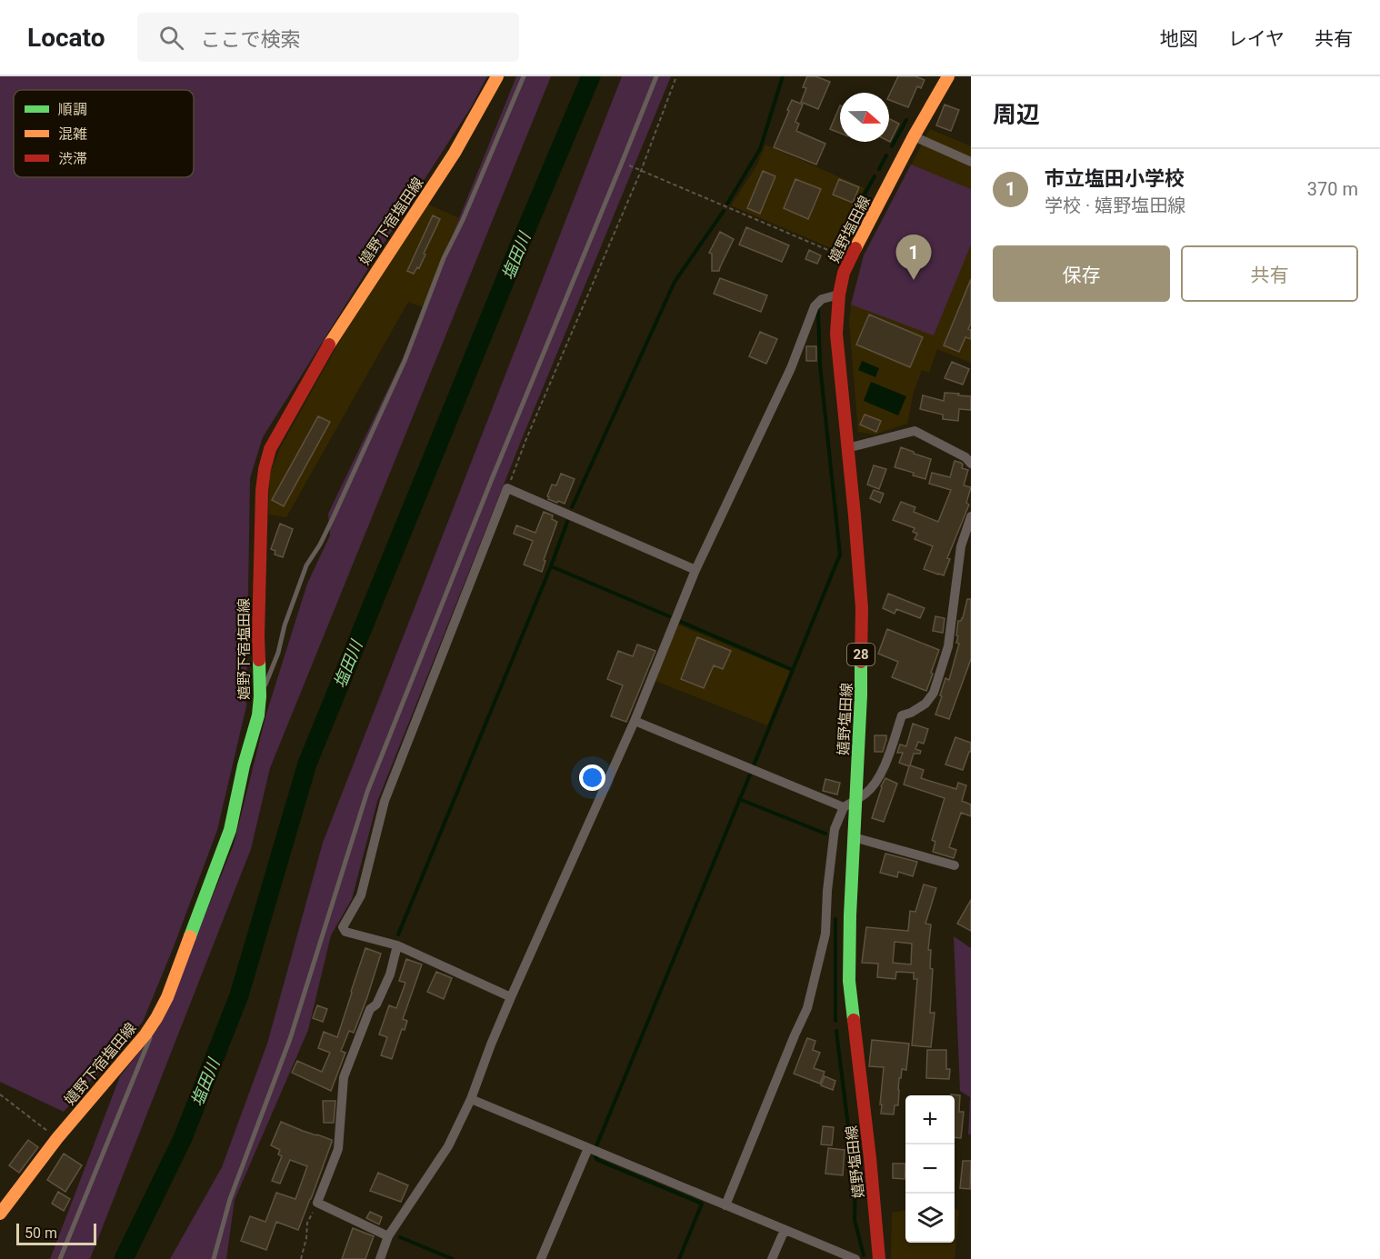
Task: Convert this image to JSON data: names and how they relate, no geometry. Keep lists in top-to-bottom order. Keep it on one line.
{"streets":{"main road":["嬉野下宿塩田線","嬉野塩田線","28"]},"water":["塩田川"],"legend":["順調","混雑","渋滞"],"scale_bar":"50 m","north":"right","page":{"header":"Locato","search":"ここで検索","nav":["地図","レイヤ","共有"],"heading":"周辺","list":[{"mark":"1","name":"市立塩田小学校","note":"学校 · 嬉野塩田線","value":"370 m"}],"buttons":["保存","共有"],"pins":"1","map_buttons":["+","−"],"scale":"50 m"}}
